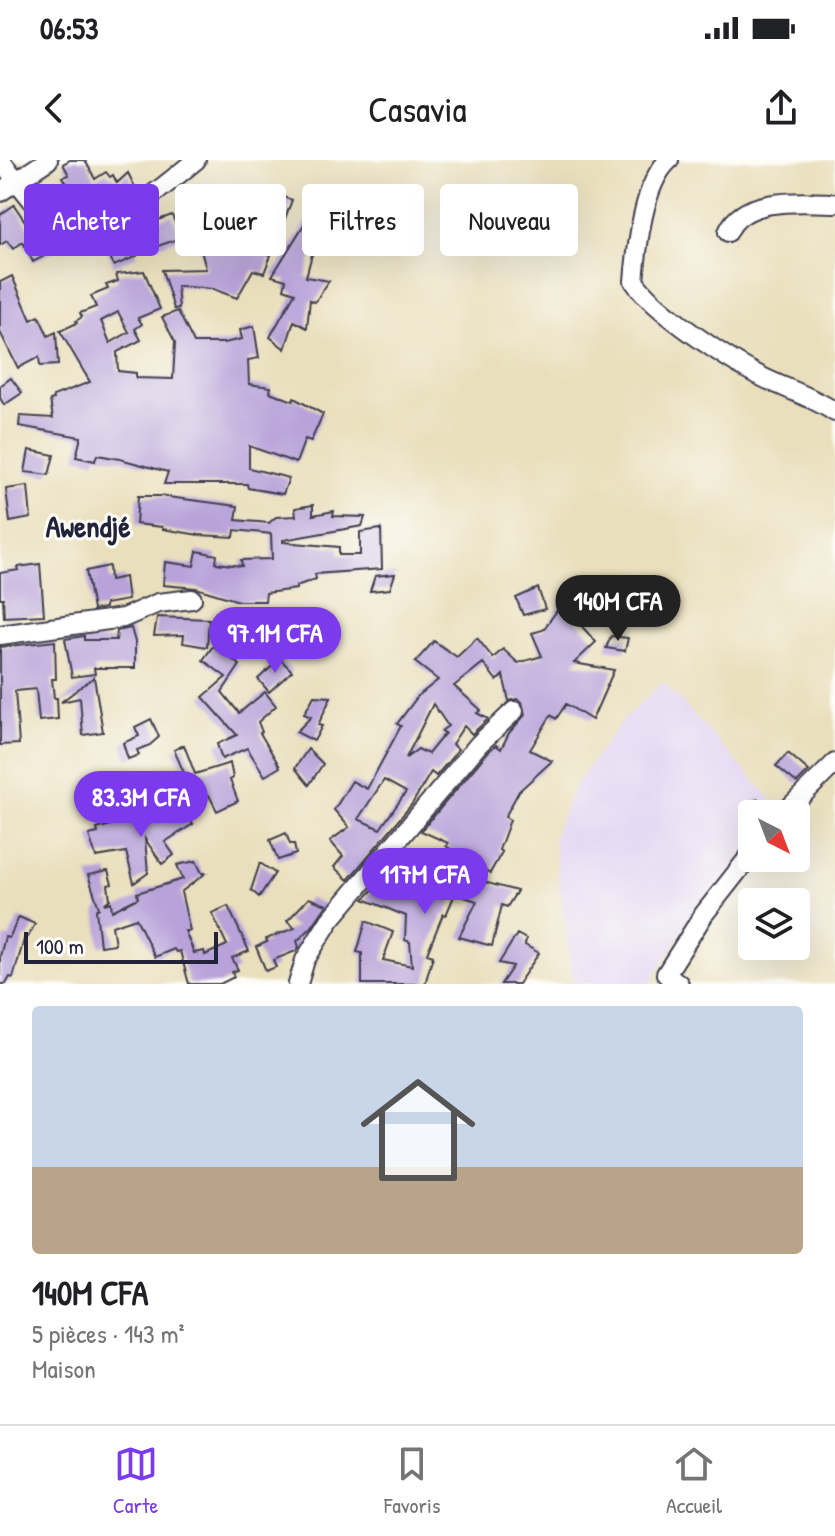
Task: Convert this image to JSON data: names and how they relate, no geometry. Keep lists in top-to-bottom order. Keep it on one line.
{"districts":["Awendjé"],"scale_bar":"100 m","north":"bottom right","page":{"status":"06:53","header":"Casavia","chip":["Acheter","Louer","Filtres","Nouveau"],"price":["140M CFA","97.1M CFA","83.3M CFA","117M CFA"],"scale":"100 m","list":[{"name":"140M CFA","note":"5 pièces · 143 m² · Maison"}],"tabs":["Carte","Favoris","Accueil"]}}
